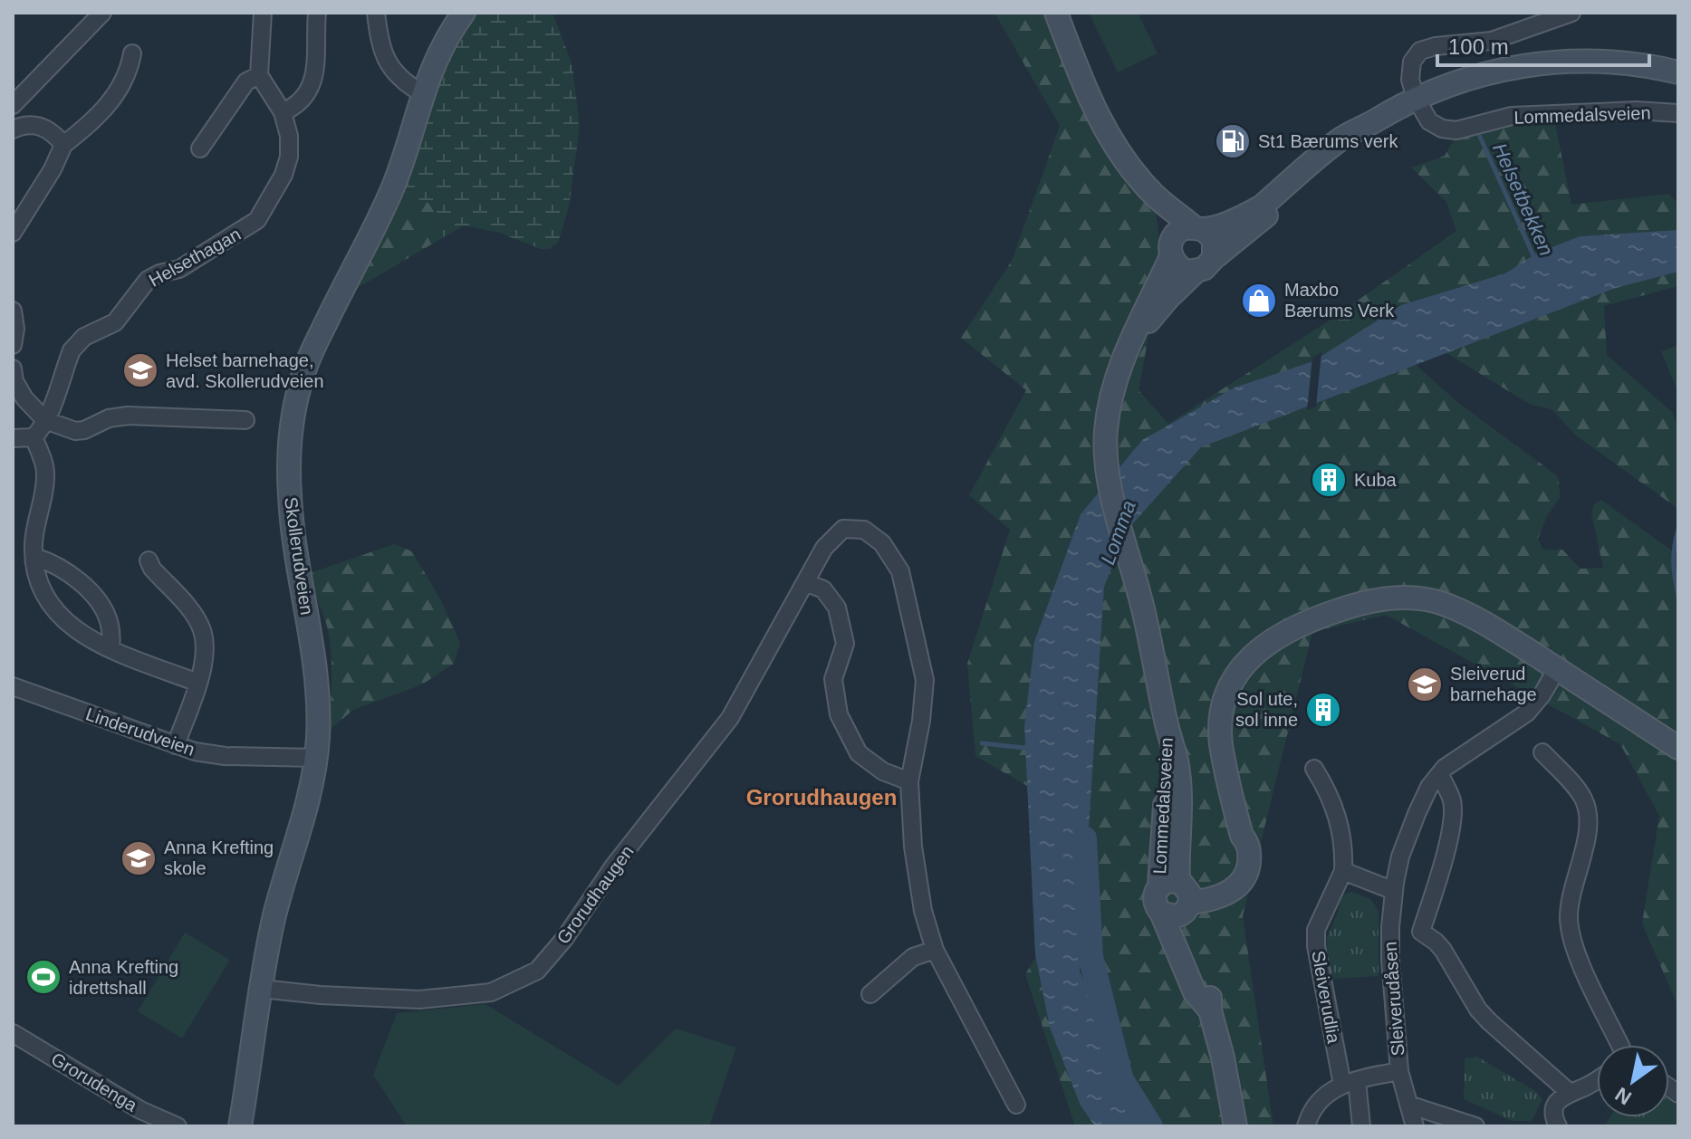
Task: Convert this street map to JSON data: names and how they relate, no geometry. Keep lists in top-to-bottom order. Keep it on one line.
{"streets":{"street":["Lommedalsveien","Helsethagan","Skollerudveien","Linderudveien","Grorudhaugen","Sleiverudlia","Sleiverudåsen","Grorudenga"]},"crossings":[["Skollerudveien","Linderudveien"],["Skollerudveien","Grorudhaugen"]],"districts":["Grorudhaugen"],"water":["Helsetbekken","Lomma"],"places":{"fuel station":["St1 Bærums verk"],"shop":["Maxbo Bærums Verk"],"school or university":["Helset barnehage, avd. Skollerudveien","Sleiverud barnehage","Anna Krefting skole"],"building":["Kuba","Sol ute, sol inne"],"sports":["Anna Krefting idrettshall"]},"scale_bar":"100 m","north":"bottom left"}
